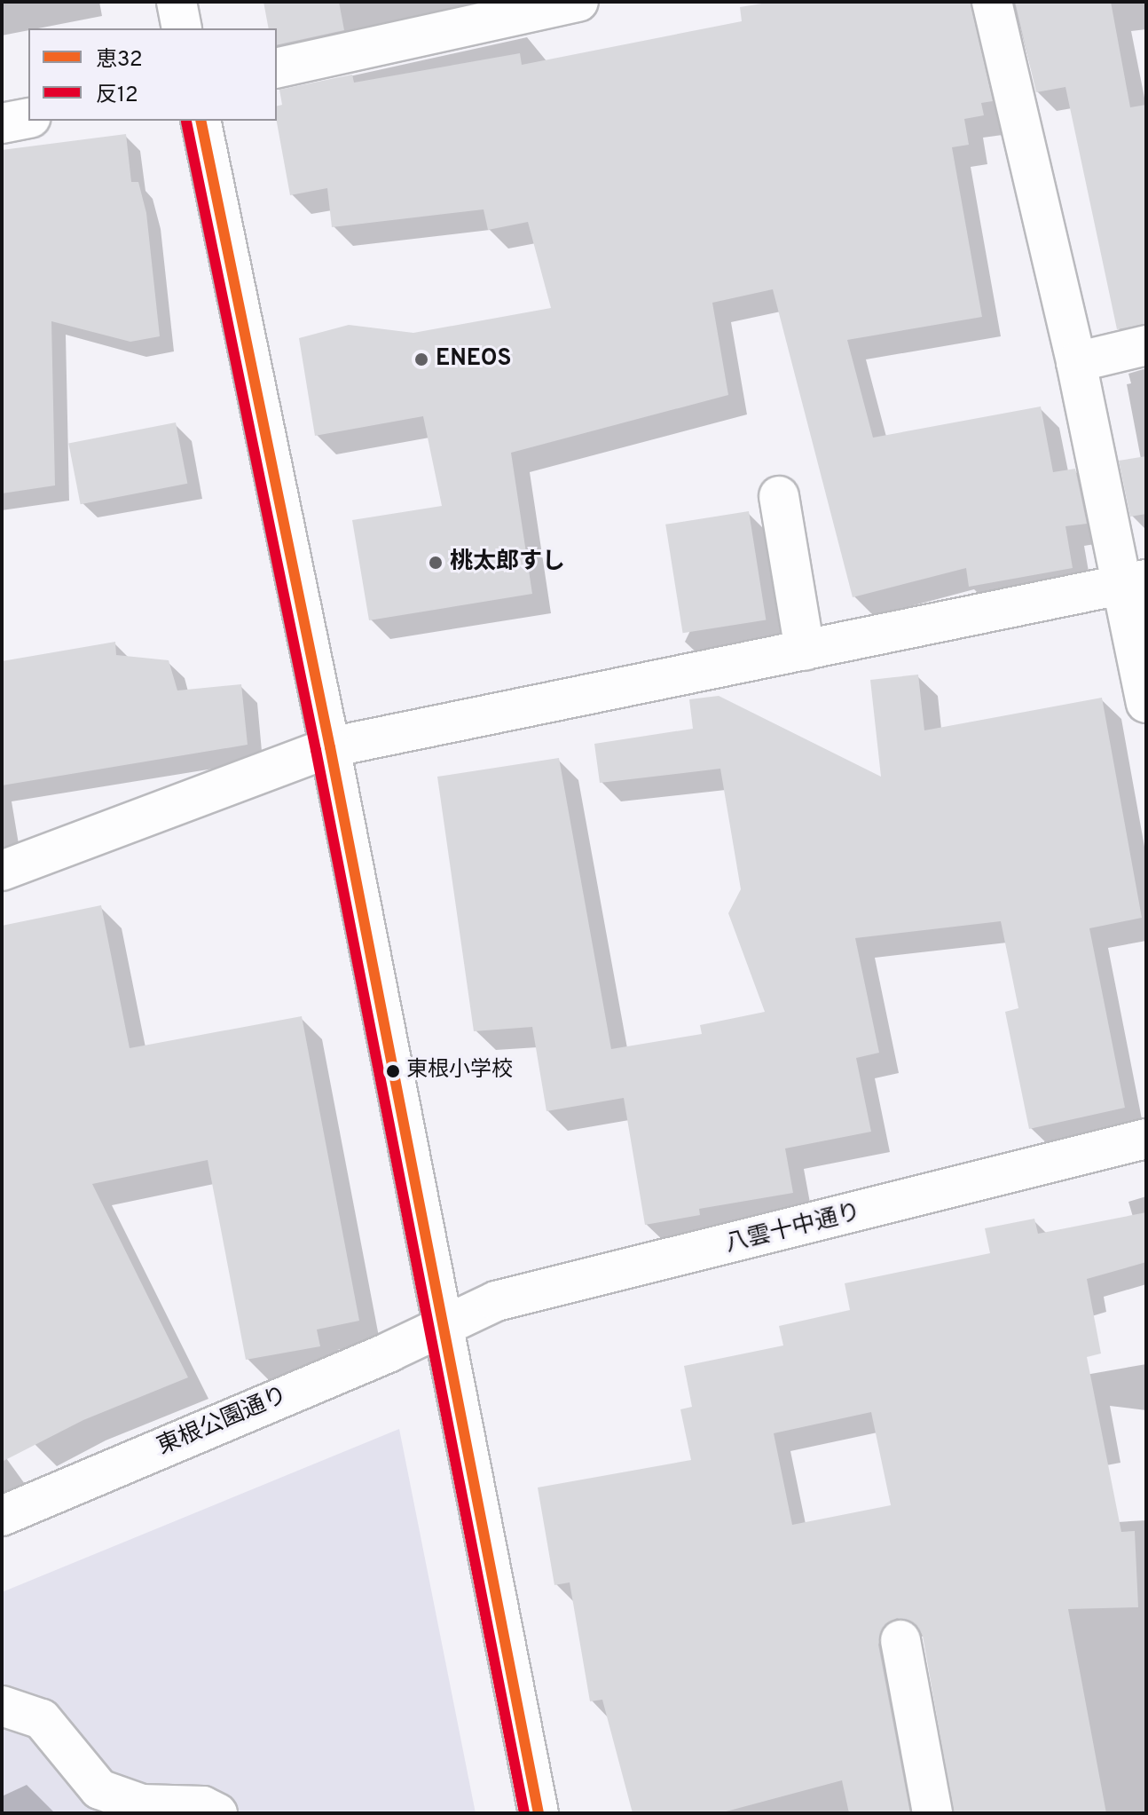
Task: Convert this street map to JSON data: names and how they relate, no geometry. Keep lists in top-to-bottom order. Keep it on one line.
{"streets":{"street":["八雲十中通り","東根公園通り"]},"crossings":[["八雲十中通り","東根公園通り"]],"places":["ENEOS","桃太郎すし","東根小学校"],"lines":["transit line 恵32","transit line 反12"],"legend":["恵32","反12"]}
